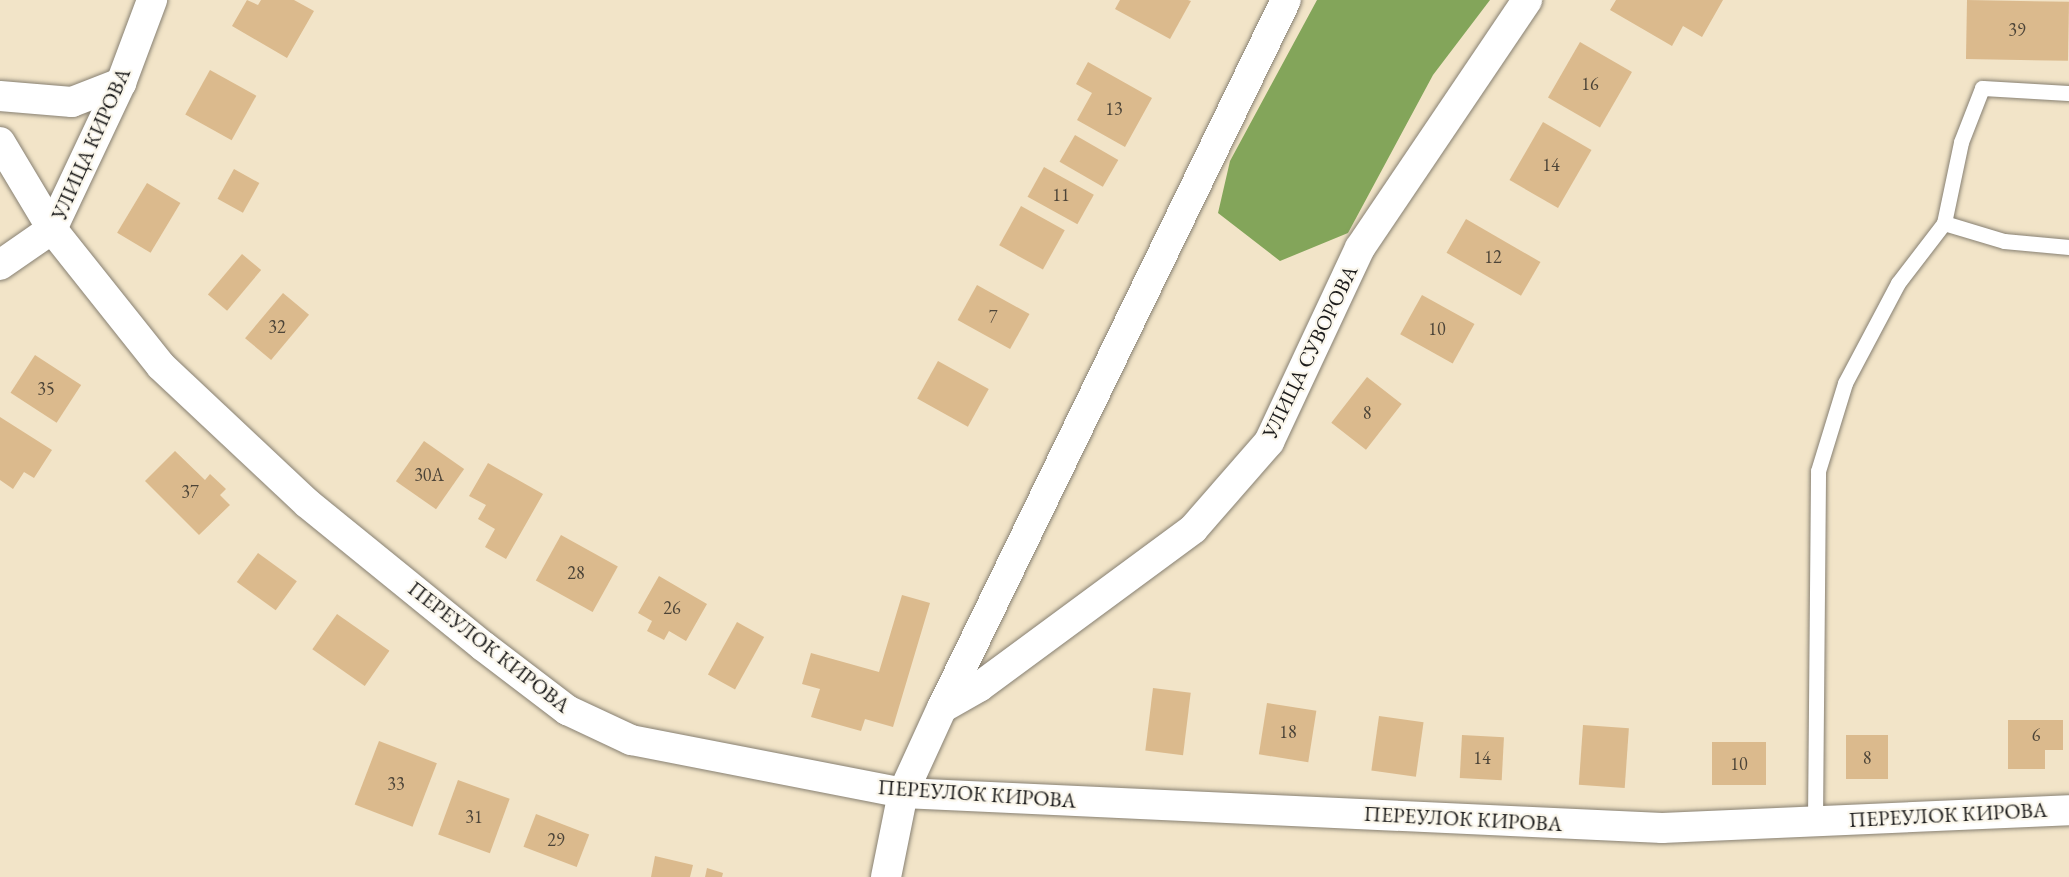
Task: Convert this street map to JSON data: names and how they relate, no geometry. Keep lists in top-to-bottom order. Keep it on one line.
{"streets":{"street":["УЛИЦА КИРОВА","УЛИЦА СУВОРОВА","ПЕРЕУЛОК КИРОВА"]},"crossings":[["УЛИЦА КИРОВА","ПЕРЕУЛОК КИРОВА"]],"house_numbers":["39","16","13","14","11","12","7","32","10","35","8","30А","37","28","26","18","6","14","8","10","33","31","29"]}
